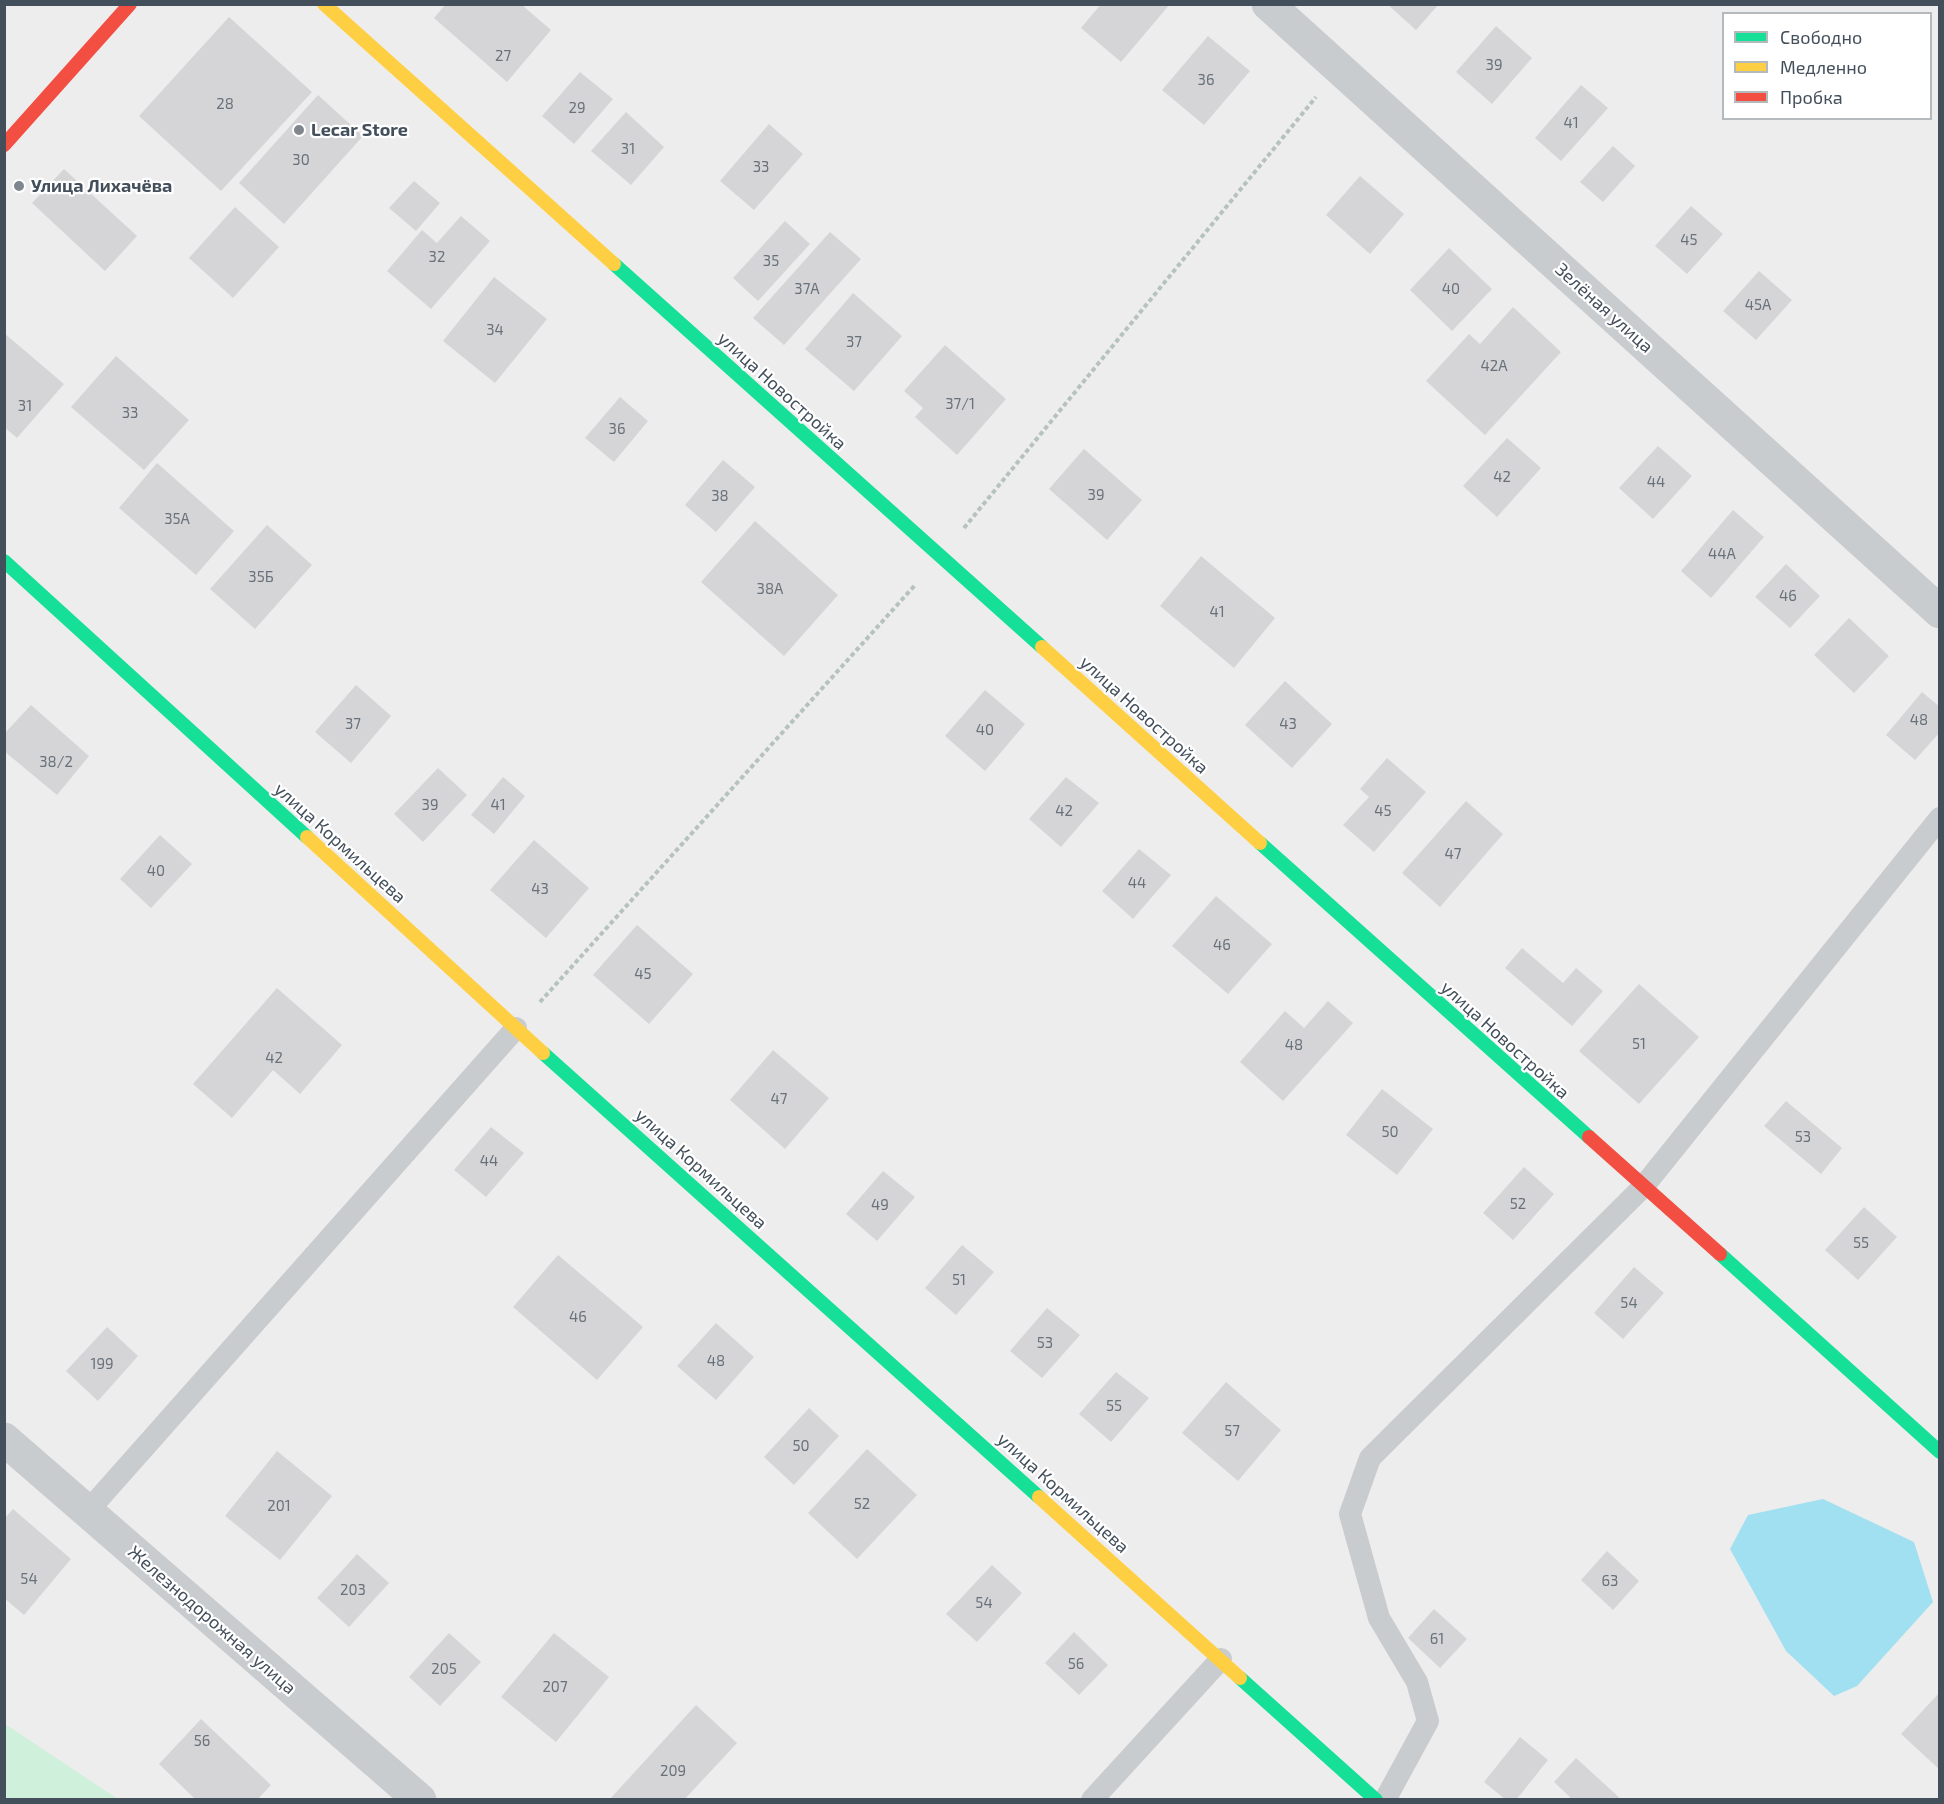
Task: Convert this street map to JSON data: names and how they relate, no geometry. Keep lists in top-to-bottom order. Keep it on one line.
{"streets":{"street":["Зелёная улица","улица Новостройка","улица Кормильцева","Железнодорожная улица"]},"places":["Lecar Store","Улица Лихачёва"],"house_numbers":["27","39","36","28","29","41","31","30","33","45","32","35","37А","40","45А","34","37","42А","37/1","31","33","36","42","44","39","38","35А","44А","35Б","38А","46","41","48","37","43","40","38/2","39","41","42","45","47","40","44","43","46","45","51","48","42","47","50","53","44","52","49","55","51","54","46","53","48","199","55","57","50","52","201","54","63","203","54","61","56","205","207","56","209"],"legend":["Свободно","Медленно","Пробка"]}
